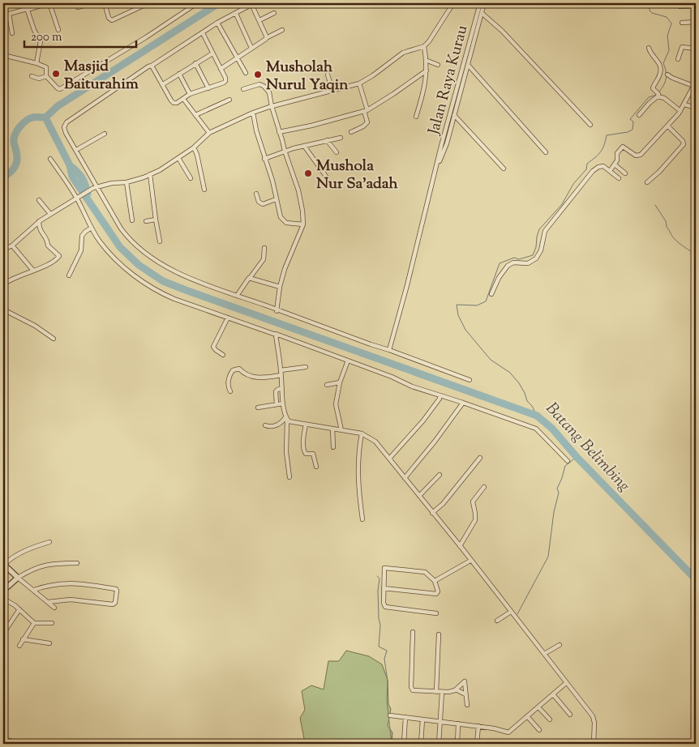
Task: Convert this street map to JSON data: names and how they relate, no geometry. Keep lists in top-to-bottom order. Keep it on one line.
{"streets":{"street":["Jalan Raya Kurau"]},"water":["Batang Belimbing"],"places":["Masjid Baiturahim","Musholah Nurul Yaqin","Mushola Nur Sa'adah"],"scale_bar":"200 m"}
